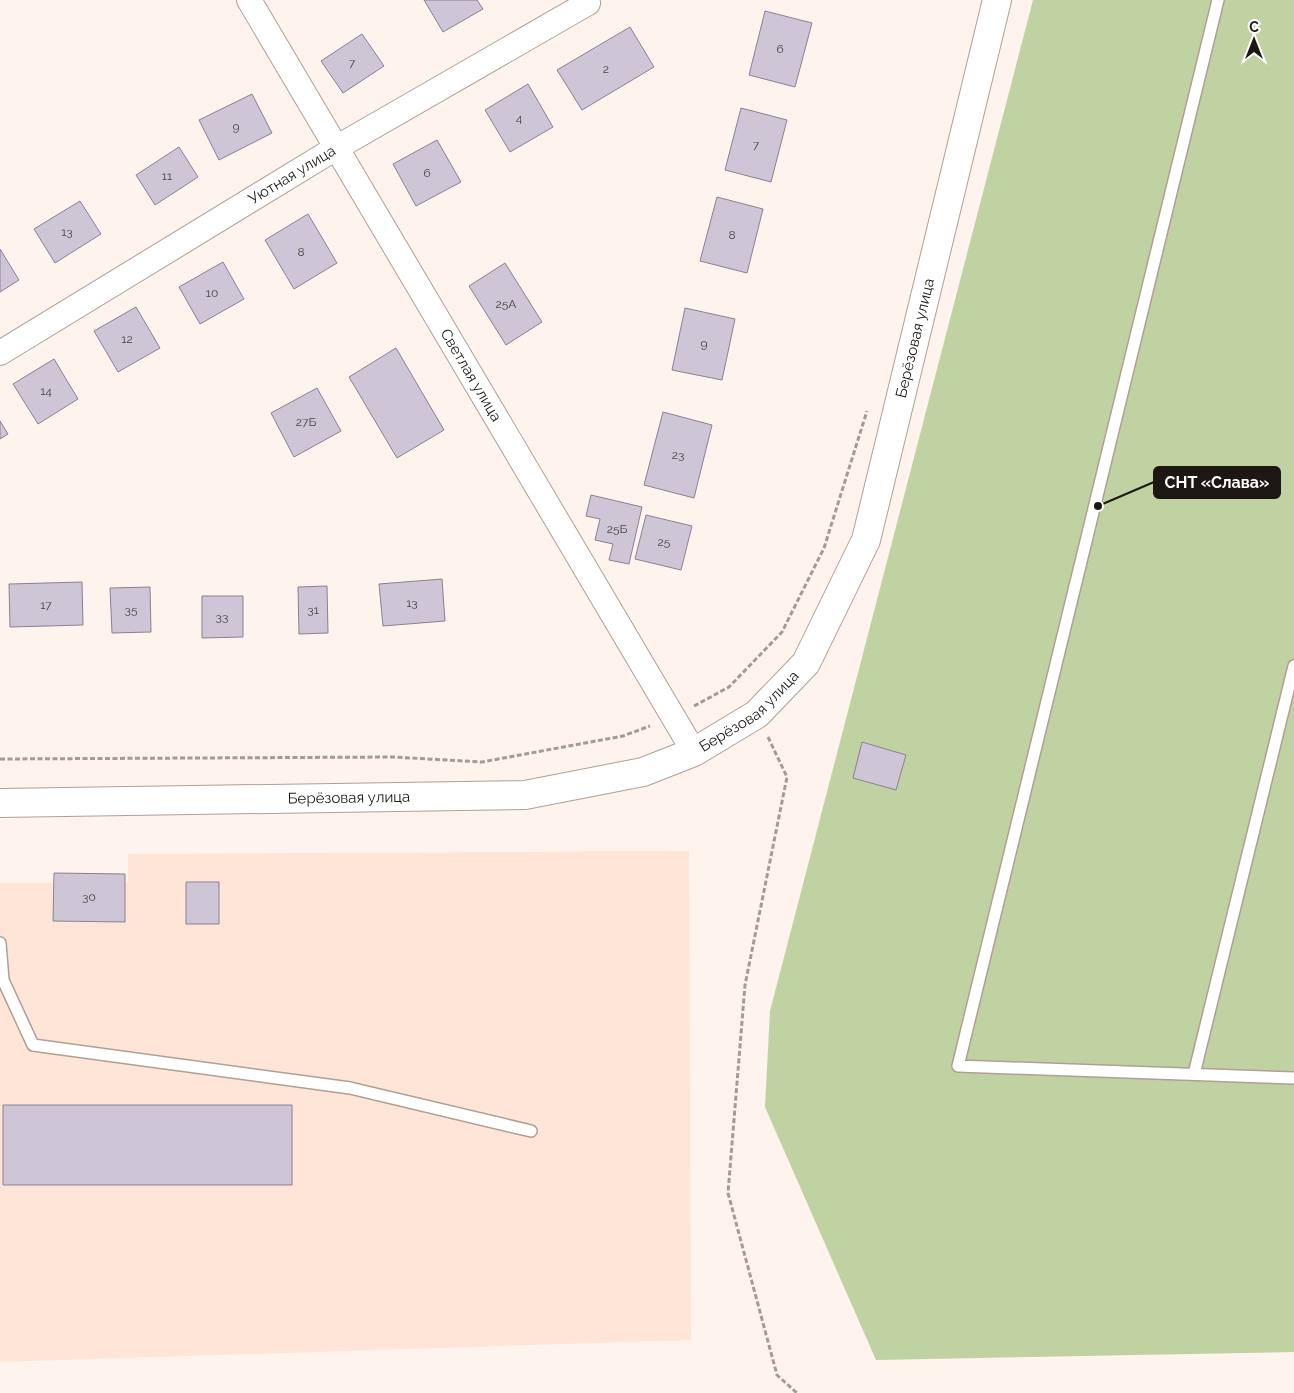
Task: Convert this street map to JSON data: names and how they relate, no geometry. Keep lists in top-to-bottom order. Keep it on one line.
{"streets":{"main road":["Берёзовая улица"],"street":["Уютная улица","Светлая улица"]},"crossings":[["Уютная улица","Светлая улица"],["Берёзовая улица","Светлая улица"]],"places":["СНТ «Слава»"],"house_numbers":["6","7","2","4","9","7","6","11","13","8","8","10","25А","12","9","14","27Б","23","25Б","25","13","17","35","31","33","30"],"north":"top"}
